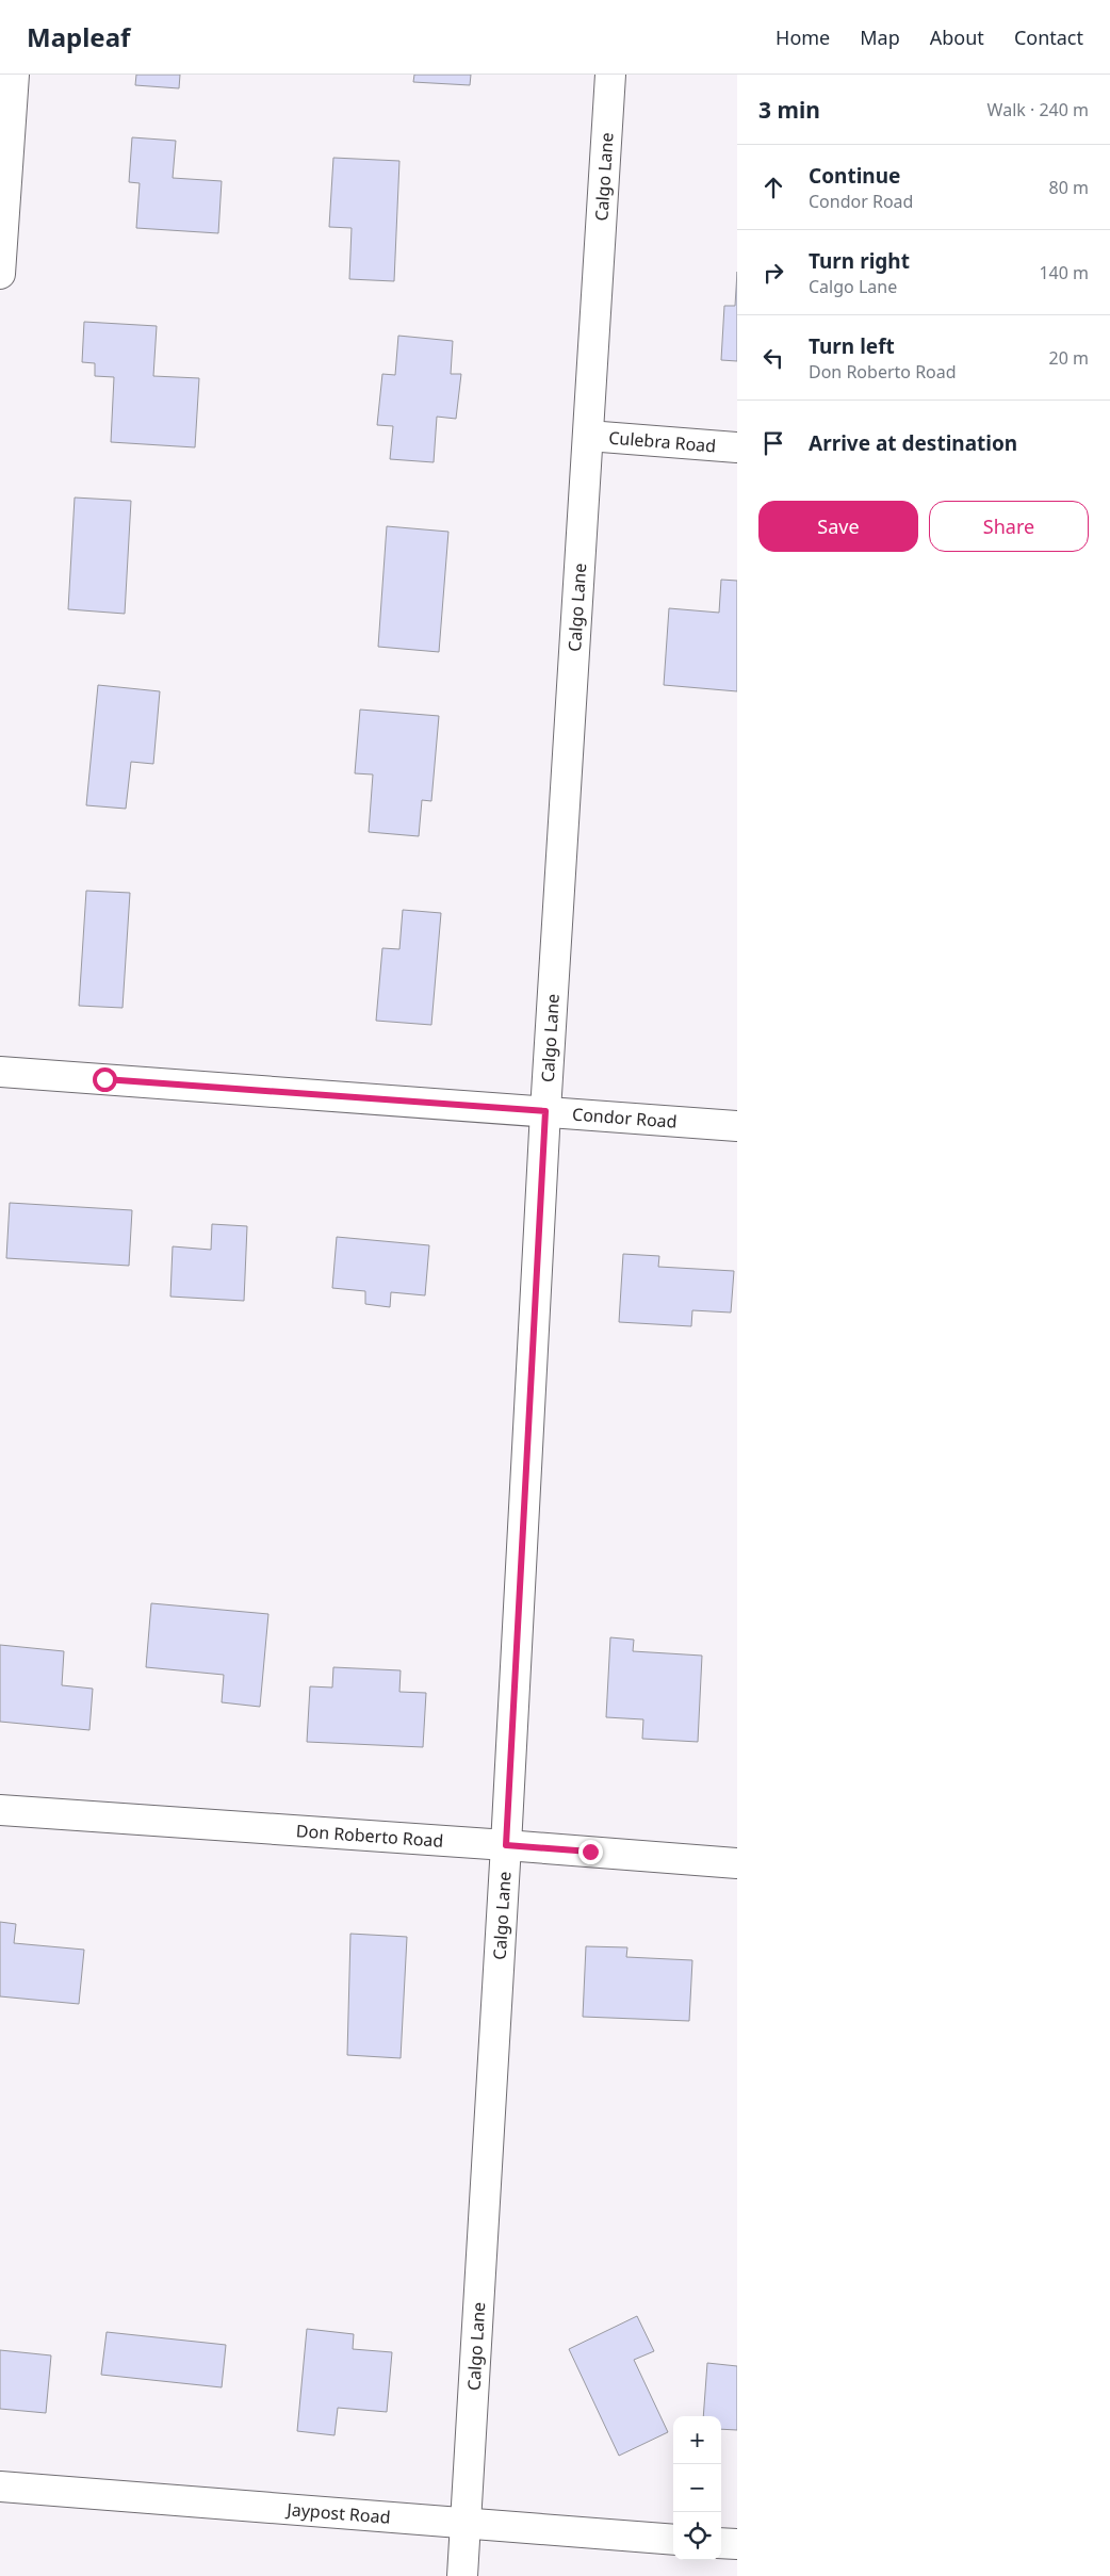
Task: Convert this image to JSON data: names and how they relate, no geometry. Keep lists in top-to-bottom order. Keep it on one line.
{"streets":{"street":["Calgo Lane","Culebra Road","Condor Road","Don Roberto Road","Jaypost Road"]},"crossings":[["Calgo Lane","Culebra Road"],["Calgo Lane","Condor Road"],["Calgo Lane","Don Roberto Road"],["Calgo Lane","Jaypost Road"]],"page":{"header":"Mapleaf","nav":["Home","Map","About","Contact"],"heading":["3 min","Walk · 240 m"],"list":[["Continue","Condor Road","80 m"],["Turn right","Calgo Lane","140 m"],["Turn left","Don Roberto Road","20 m"],"Arrive at destination"],"buttons":["Save","Share"],"map_buttons":["+","−"]}}
